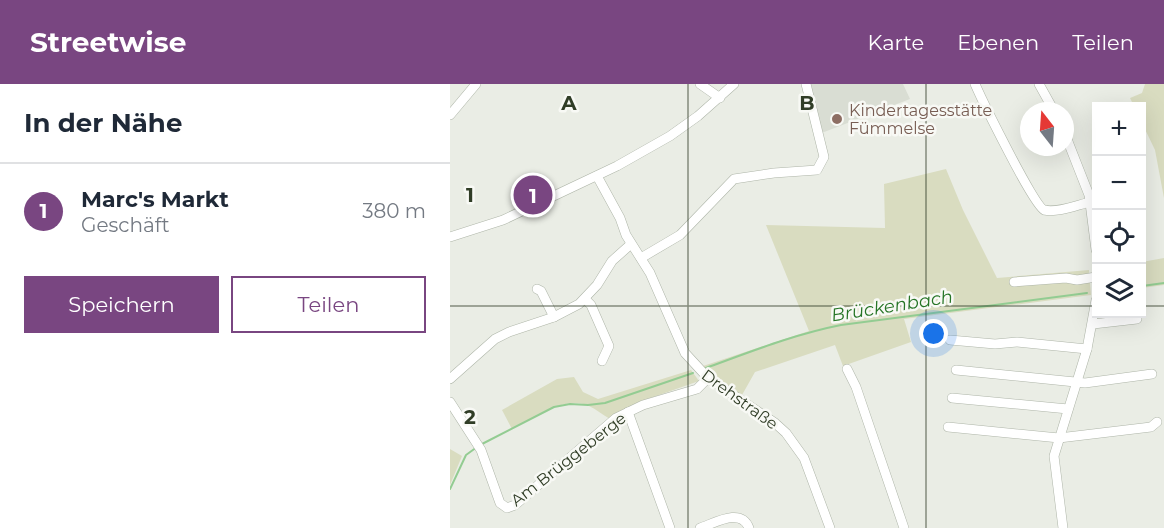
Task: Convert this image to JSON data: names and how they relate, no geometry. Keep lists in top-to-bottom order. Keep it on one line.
{"streets":{"street":["Drehstraße","Am Brüggeberge"]},"crossings":[["Drehstraße","Am Brüggeberge"]],"water":["Brückenbach"],"places":["Kindertagesstätte Fümmelse"],"north":"top","page":{"header":"Streetwise","nav":["Karte","Ebenen","Teilen"],"heading":"In der Nähe","map_buttons":["+","−"],"list":[{"mark":"1","name":"Marc's Markt","note":"Geschäft","value":"380 m"}],"pins":"1","buttons":["Speichern","Teilen"]},"grid":{"columns":["A","B"],"rows":["1","2"]}}
